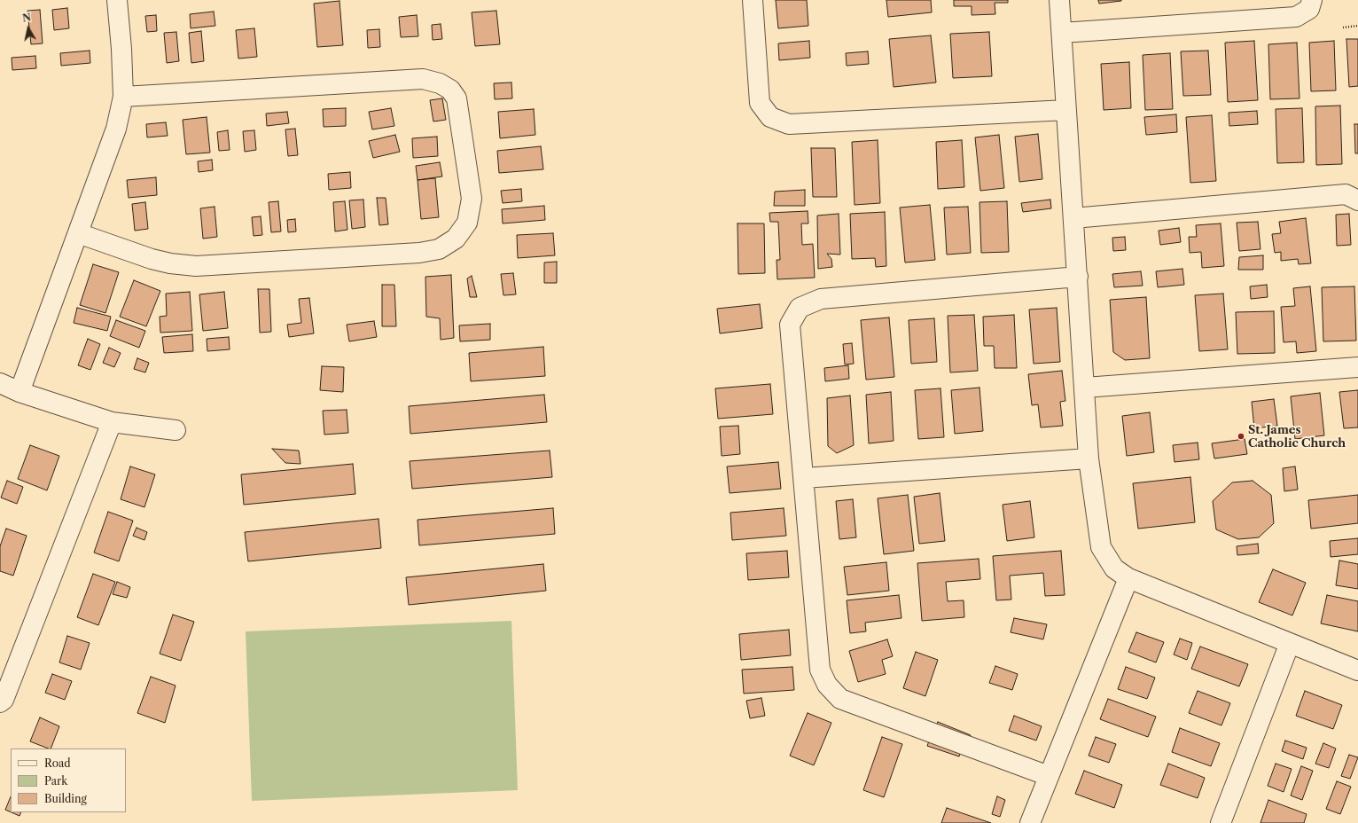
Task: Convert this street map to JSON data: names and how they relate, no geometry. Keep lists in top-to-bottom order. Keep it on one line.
{"places":["St. James Catholic Church"],"legend":["Road","Park","Building"],"north":"top"}
